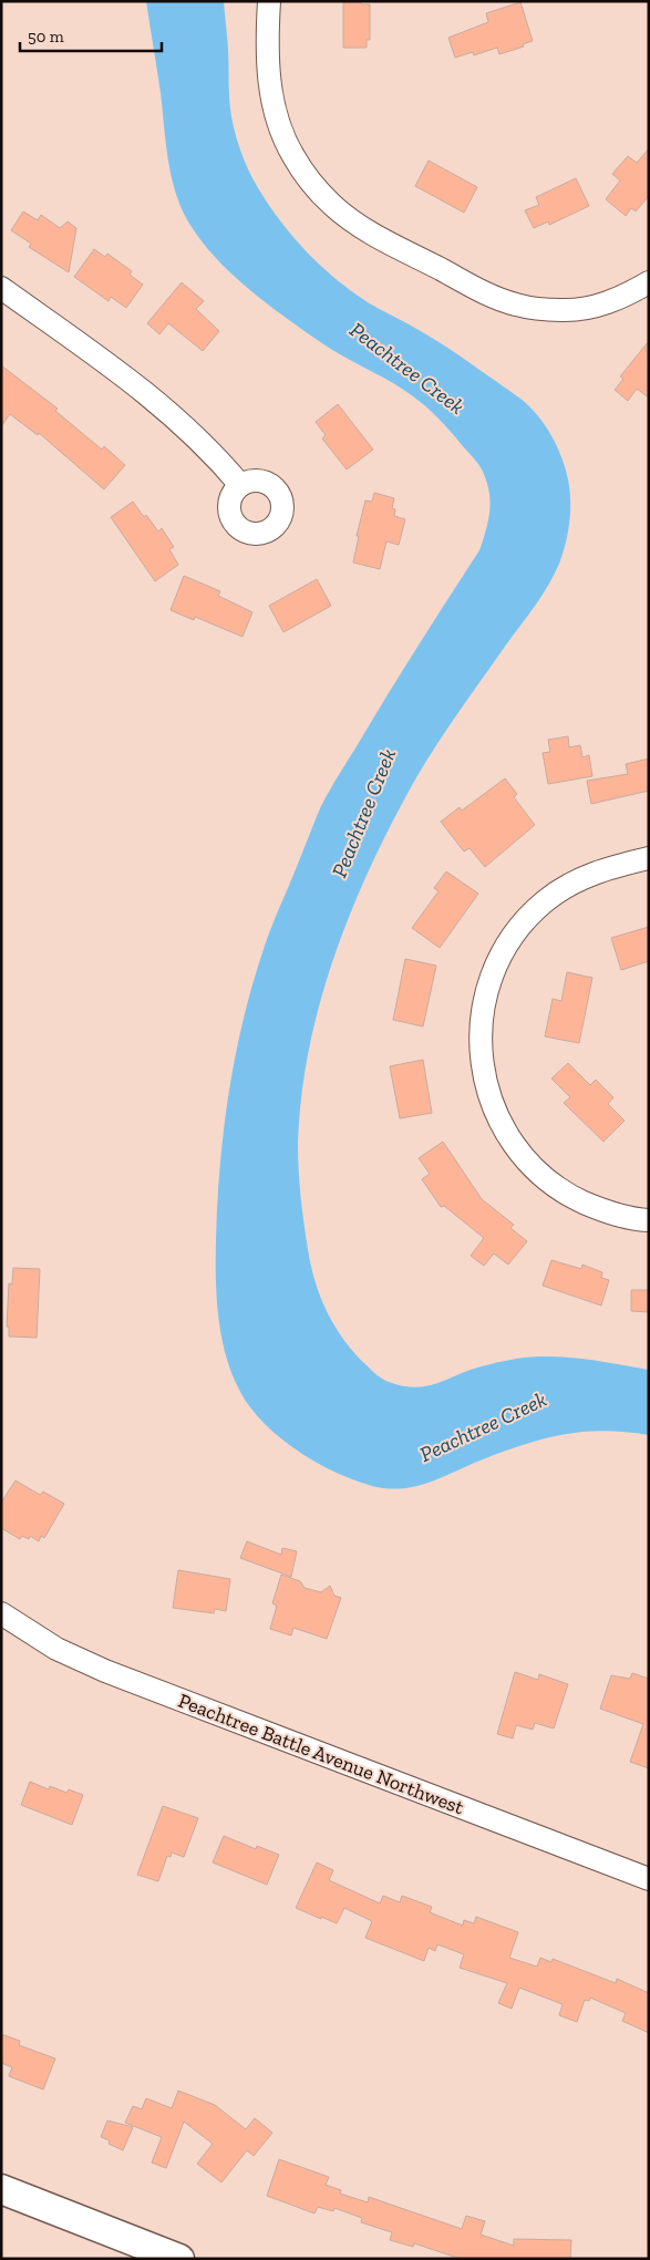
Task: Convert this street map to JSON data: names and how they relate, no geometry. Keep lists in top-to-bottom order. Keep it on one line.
{"streets":{"street":["Peachtree Battle Avenue Northwest"]},"water":["Peachtree Creek"],"scale_bar":"50 m"}
